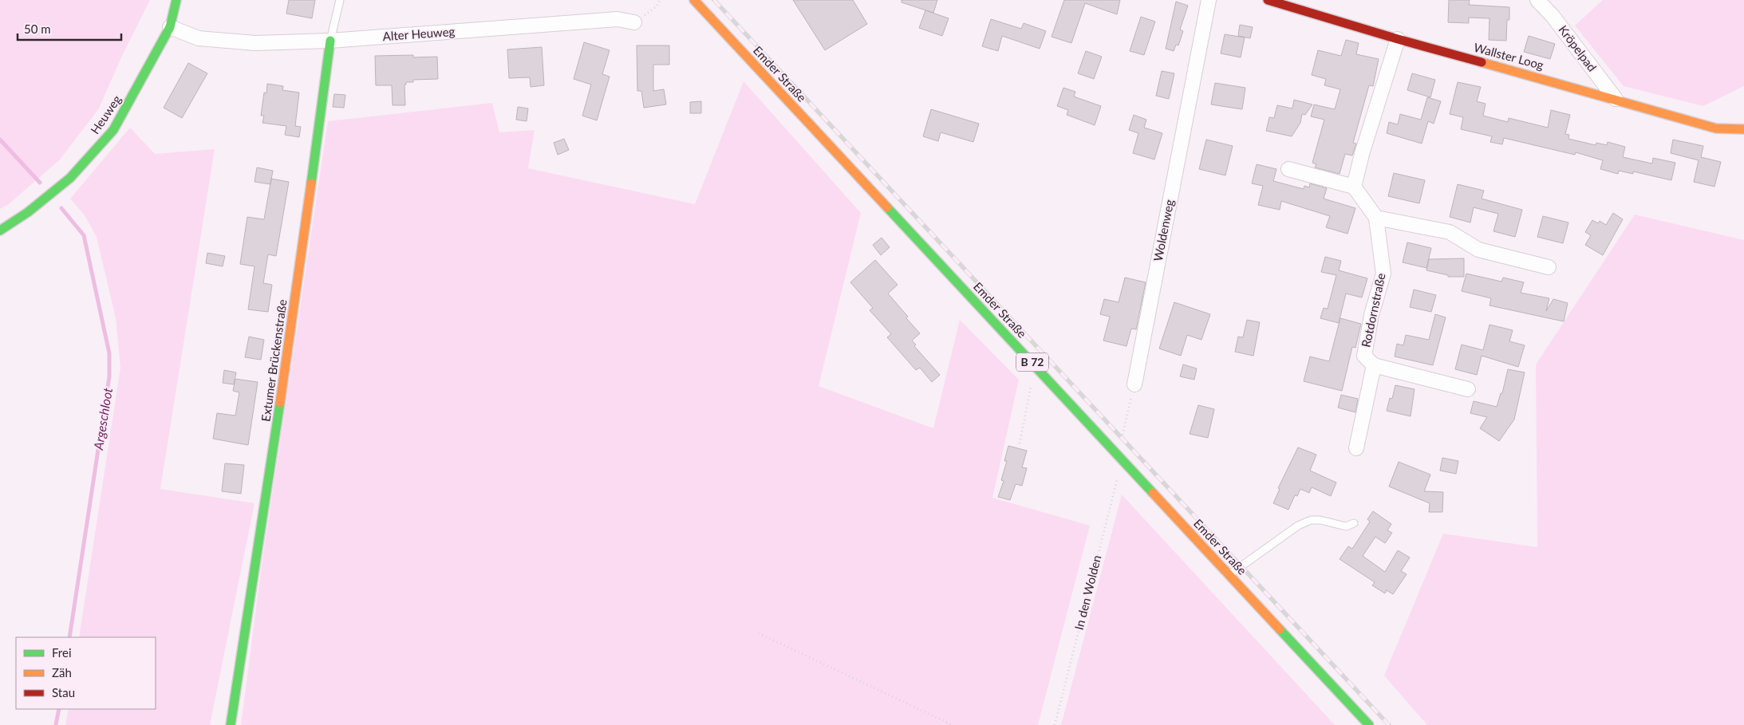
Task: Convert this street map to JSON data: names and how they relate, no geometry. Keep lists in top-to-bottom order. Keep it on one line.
{"streets":{"street":["Alter Heuweg","Kröpelpad","Wallster Loog","Emder Straße","Heuweg","Woldenweg","Rotdornstraße","Extumer Brückenstraße","B 72"],"path":["In den Wolden"]},"crossings":[["Alter Heuweg","Heuweg"],["Alter Heuweg","Extumer Brückenstraße"],["Kröpelpad","Wallster Loog"],["Emder Straße","In den Wolden"]],"water":["Argeschloot"],"legend":["Frei","Zäh","Stau"],"scale_bar":"50 m"}
